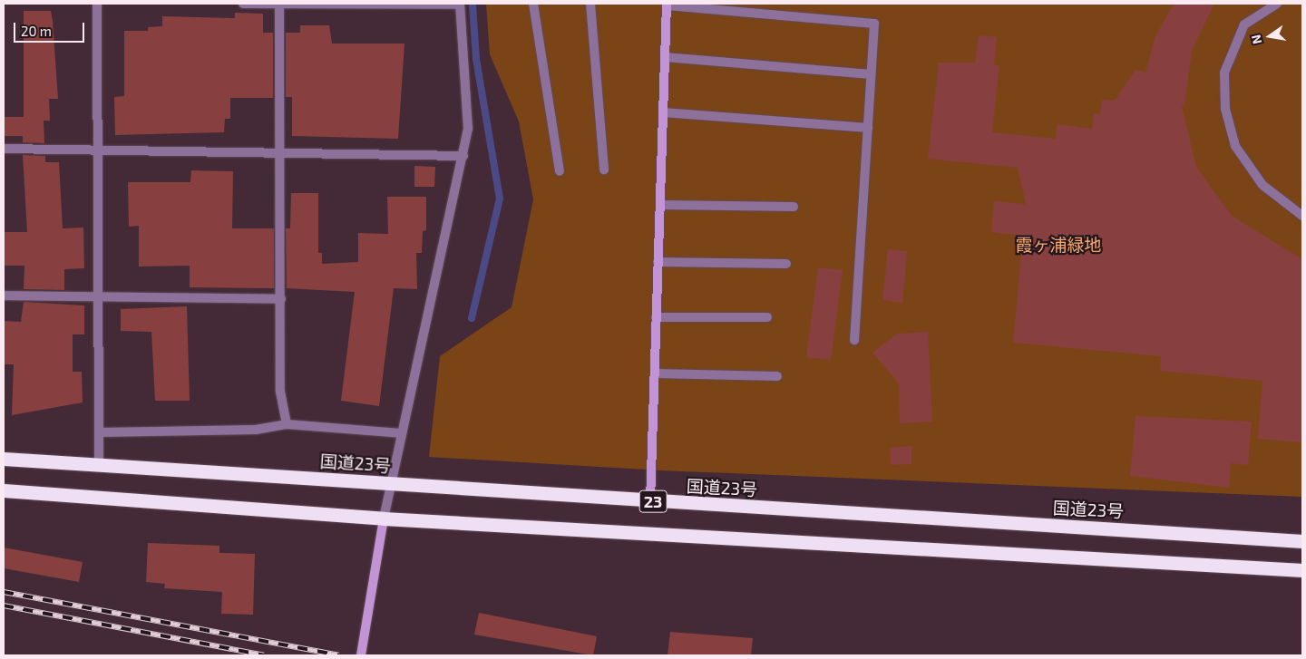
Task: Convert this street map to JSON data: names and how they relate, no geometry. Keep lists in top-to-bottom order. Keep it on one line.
{"streets":{"highway":["国道23号","23"]},"parks":["霞ヶ浦緑地"],"scale_bar":"20 m","north":"left"}
